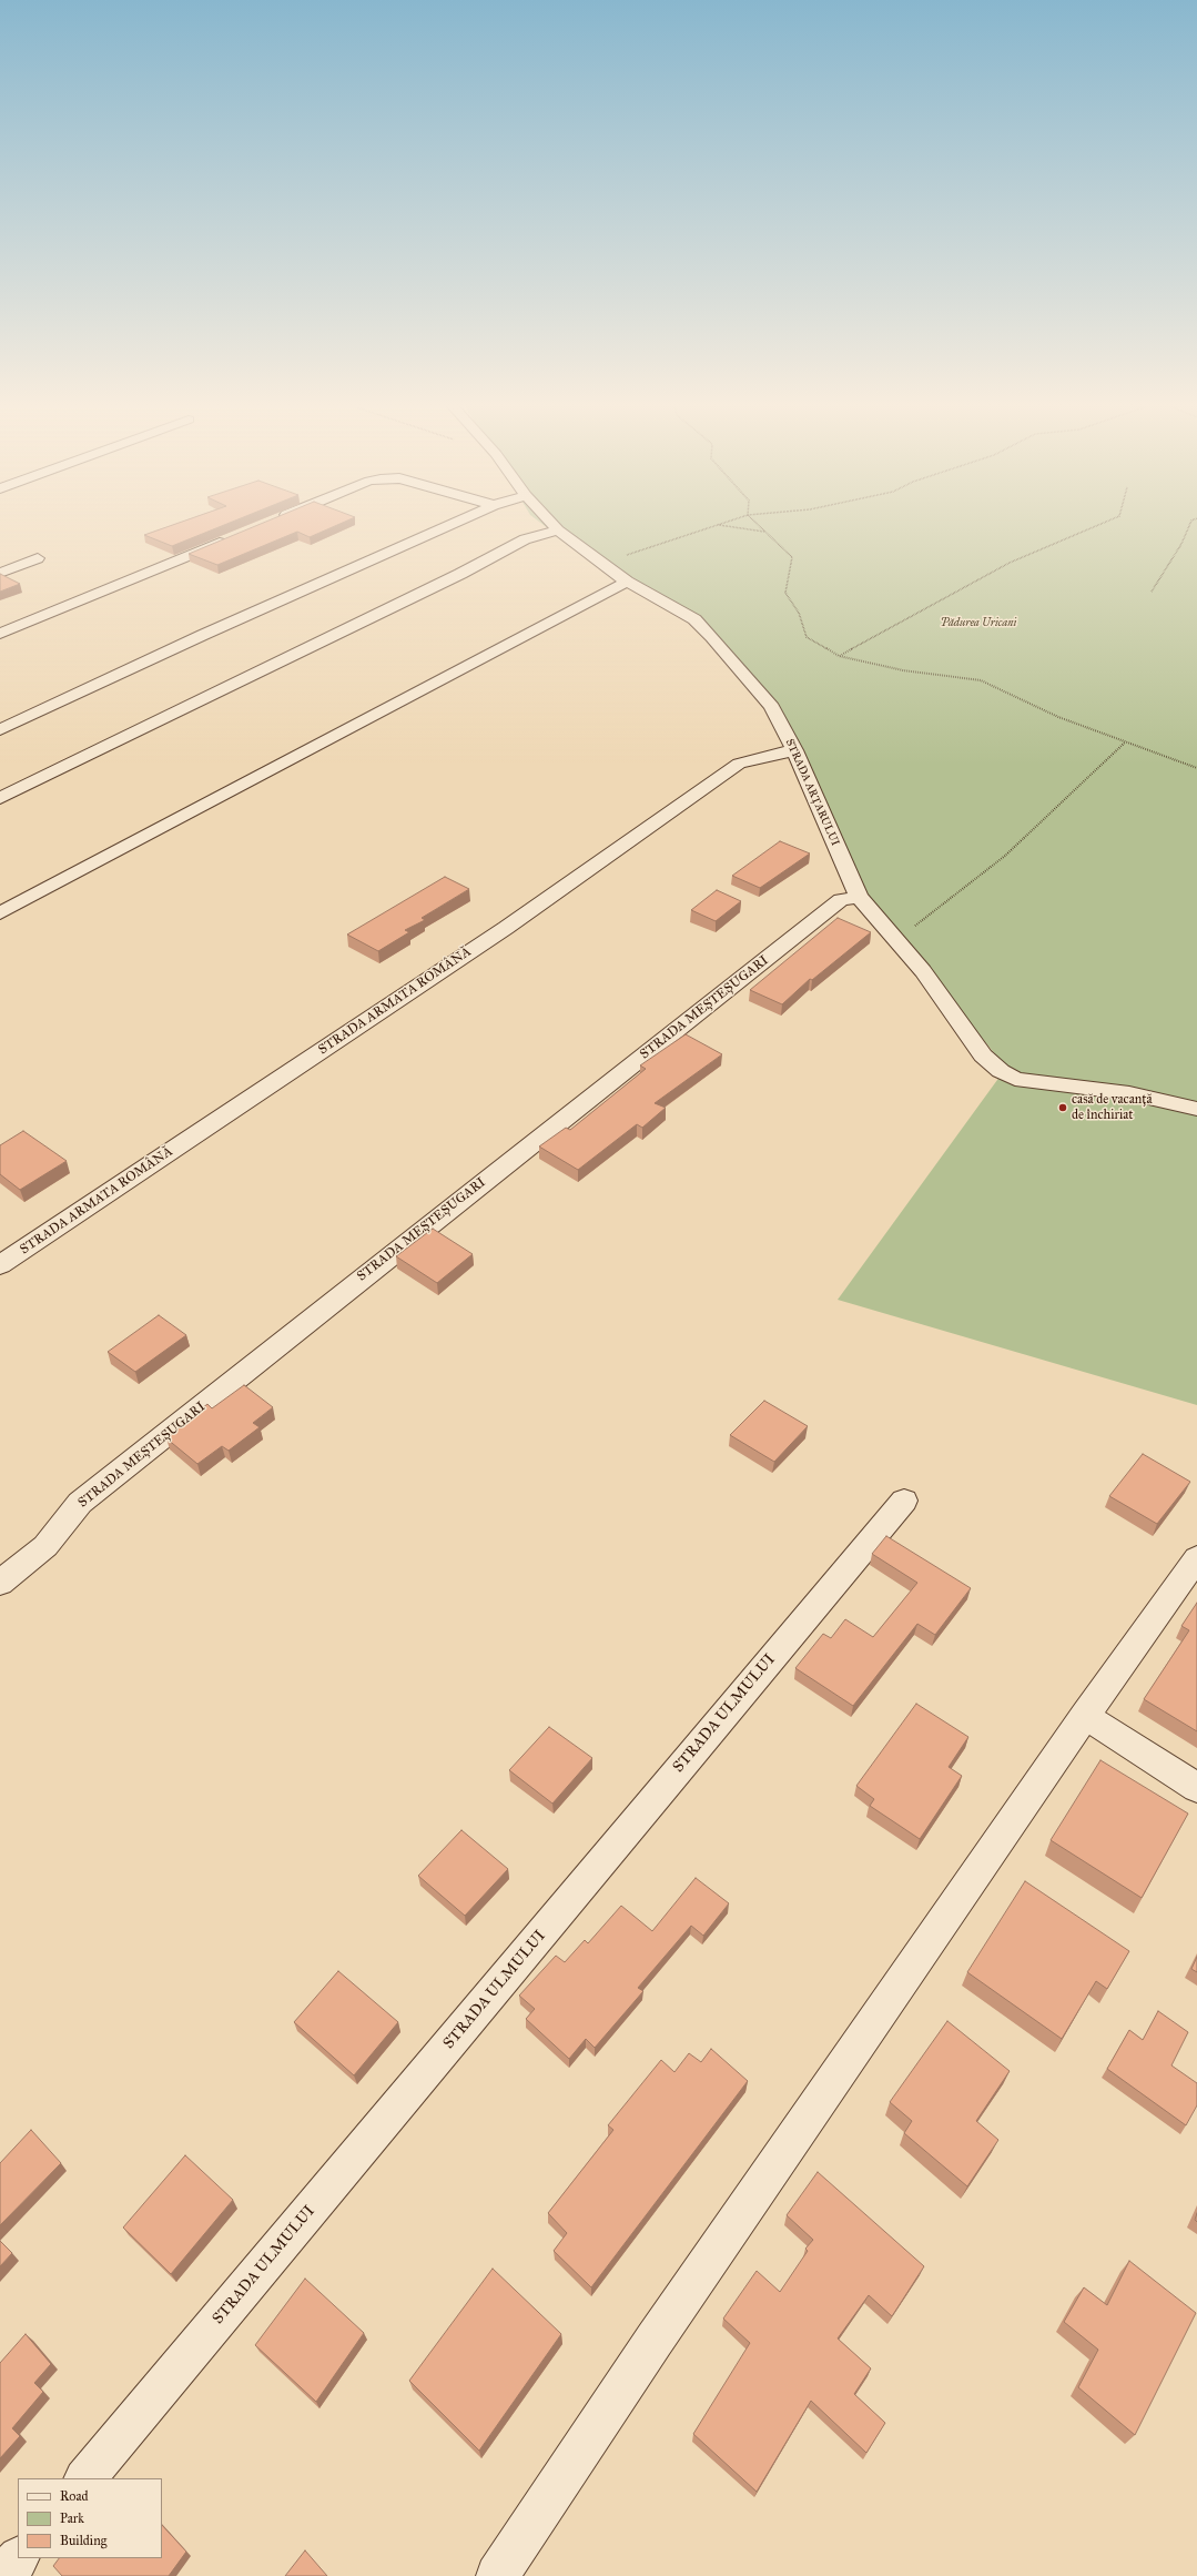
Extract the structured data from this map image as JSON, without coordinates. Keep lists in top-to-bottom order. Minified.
{"streets":{"street":["STRADA ARȚARULUI","STRADA ARMATA ROMÂNĂ","STRADA MEȘTEȘUGARI","STRADA ULMULUI"]},"crossings":[["STRADA ARȚARULUI","STRADA ARMATA ROMÂNĂ"],["STRADA ARȚARULUI","STRADA MEȘTEȘUGARI"]],"parks":["Pădurea Uricani"],"places":["casă de vacanță de închiriat"],"legend":["Road","Park","Building"]}
